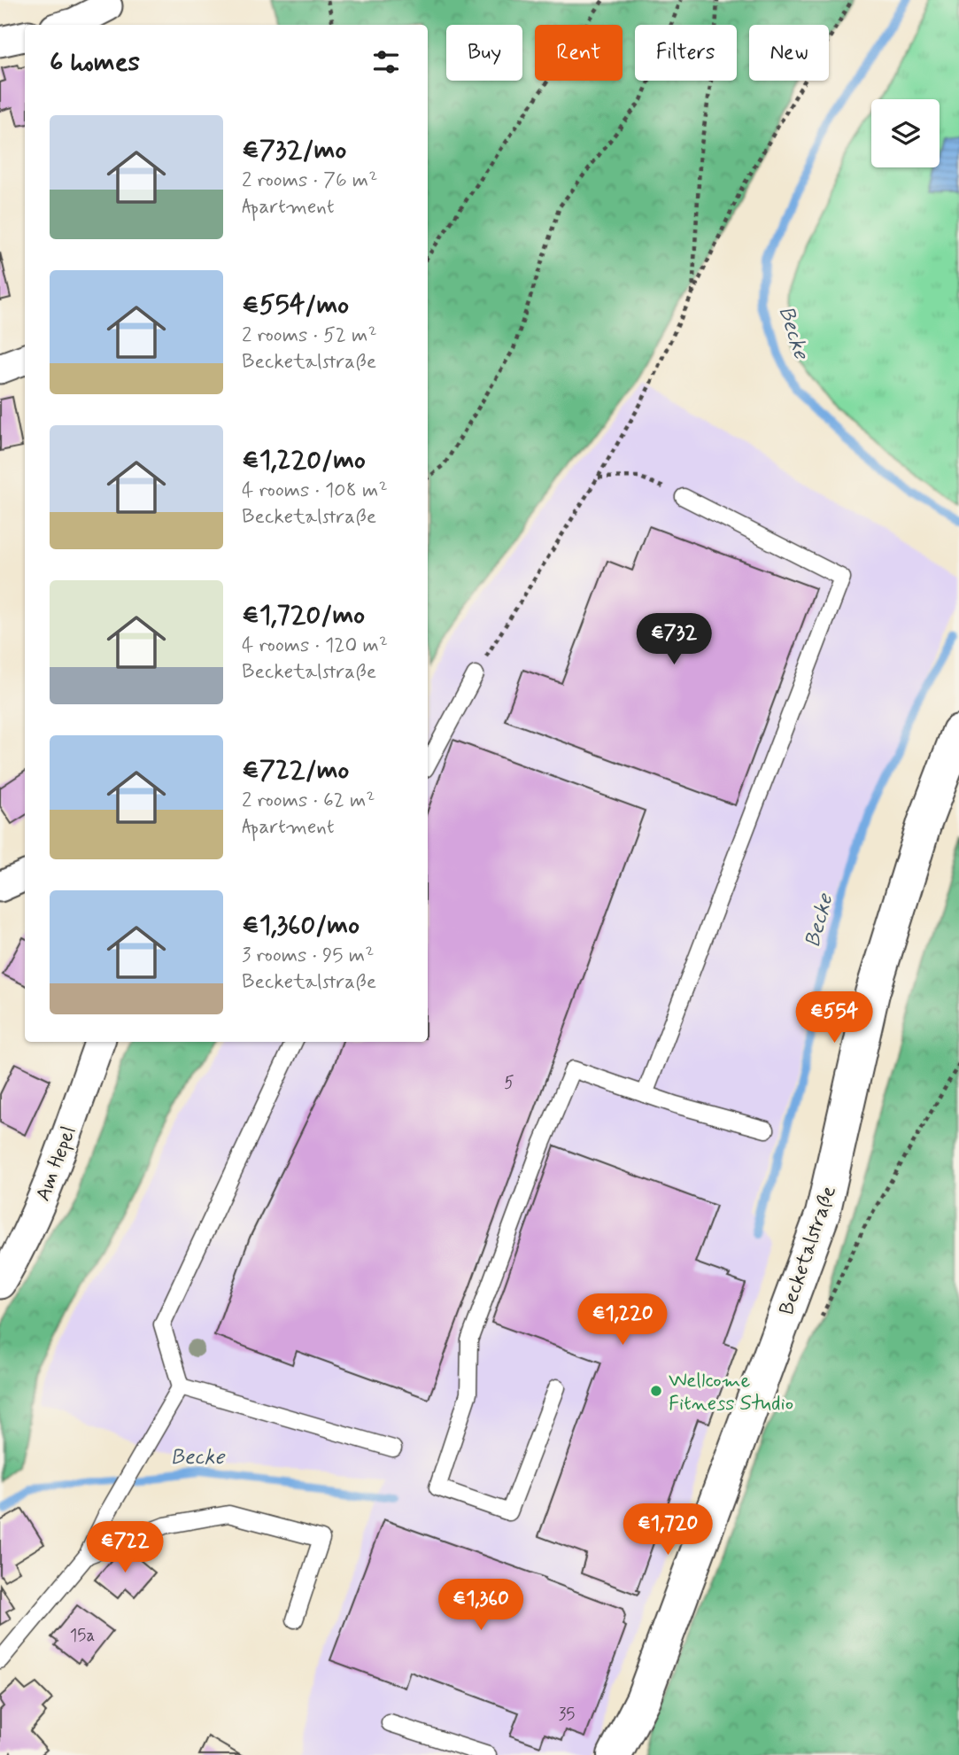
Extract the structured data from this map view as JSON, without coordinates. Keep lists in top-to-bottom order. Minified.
{"streets":{"main road":["Becketalstraße"],"street":["Am Hepel"]},"water":["Becke"],"places":["Wellcome Fitness Studio"],"house_numbers":["5","15a","35"],"page":{"chip":["Buy","Rent","Filters","New"],"heading":"6 homes","list":[{"name":"€732/mo","note":"2 rooms · 76 m² · Apartment"},{"name":"€554/mo","note":"2 rooms · 52 m² · Becketalstraße"},{"name":"€1,220/mo","note":"4 rooms · 108 m² · Becketalstraße"},{"name":"€1,720/mo","note":"4 rooms · 120 m² · Becketalstraße"},{"name":"€722/mo","note":"2 rooms · 62 m² · Apartment"},{"name":"€1,360/mo","note":"3 rooms · 95 m² · Becketalstraße"}],"price":["€732","€554","€1,220","€1,720","€722","€1,360"]}}
